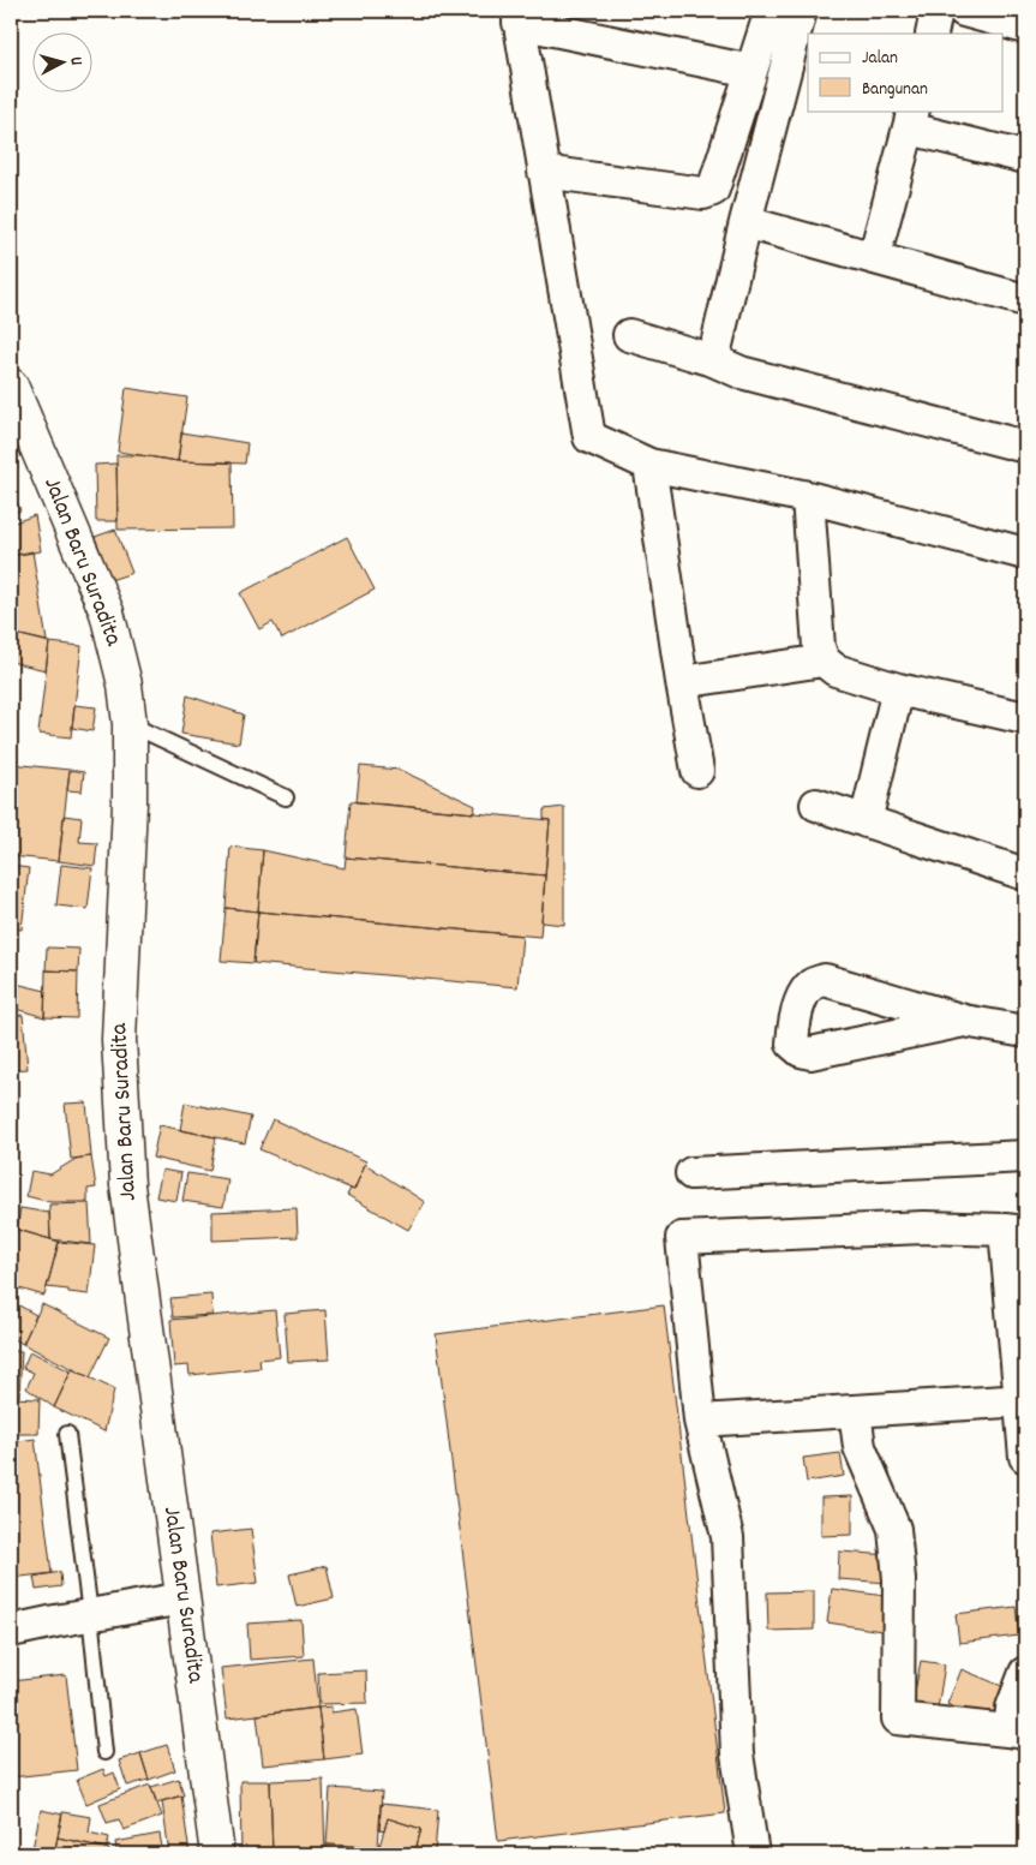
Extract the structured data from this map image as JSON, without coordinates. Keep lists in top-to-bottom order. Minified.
{"streets":{"main road":["Jalan Baru Suradita"]},"legend":["Jalan","Bangunan"],"north":"right"}
